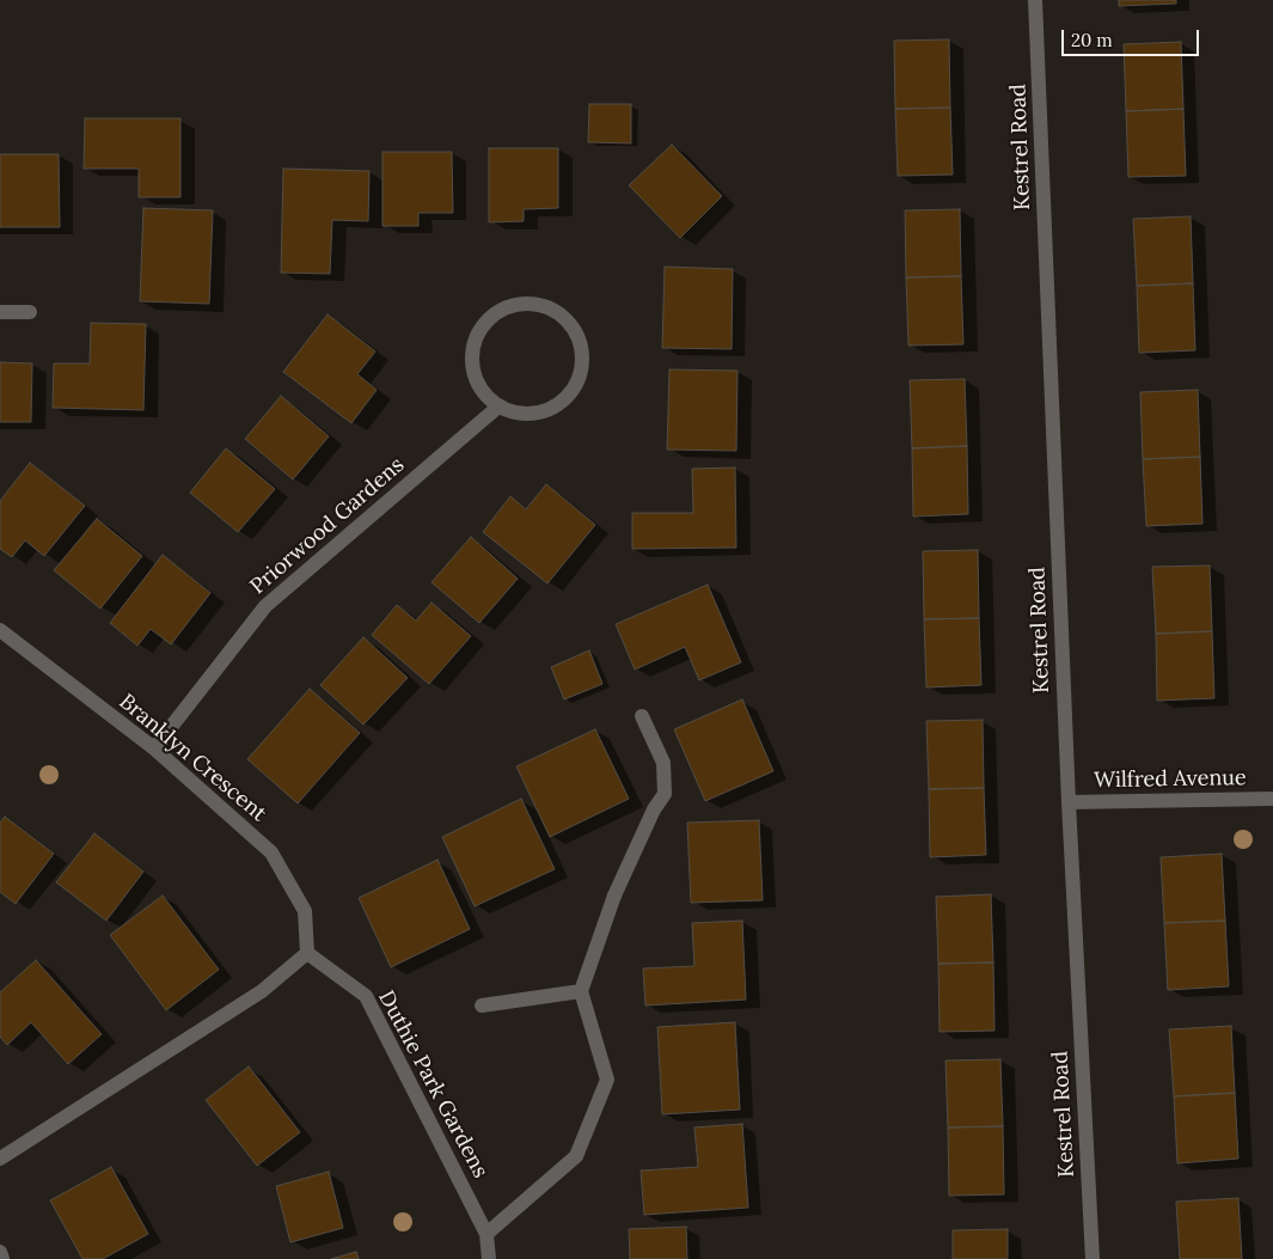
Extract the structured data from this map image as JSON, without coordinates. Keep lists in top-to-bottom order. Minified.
{"streets":{"street":["Kestrel Road","Priorwood Gardens","Branklyn Crescent","Wilfred Avenue","Duthie Park Gardens"]},"crossings":[["Kestrel Road","Wilfred Avenue"],["Priorwood Gardens","Branklyn Crescent"],["Branklyn Crescent","Duthie Park Gardens"]],"scale_bar":"20 m"}
